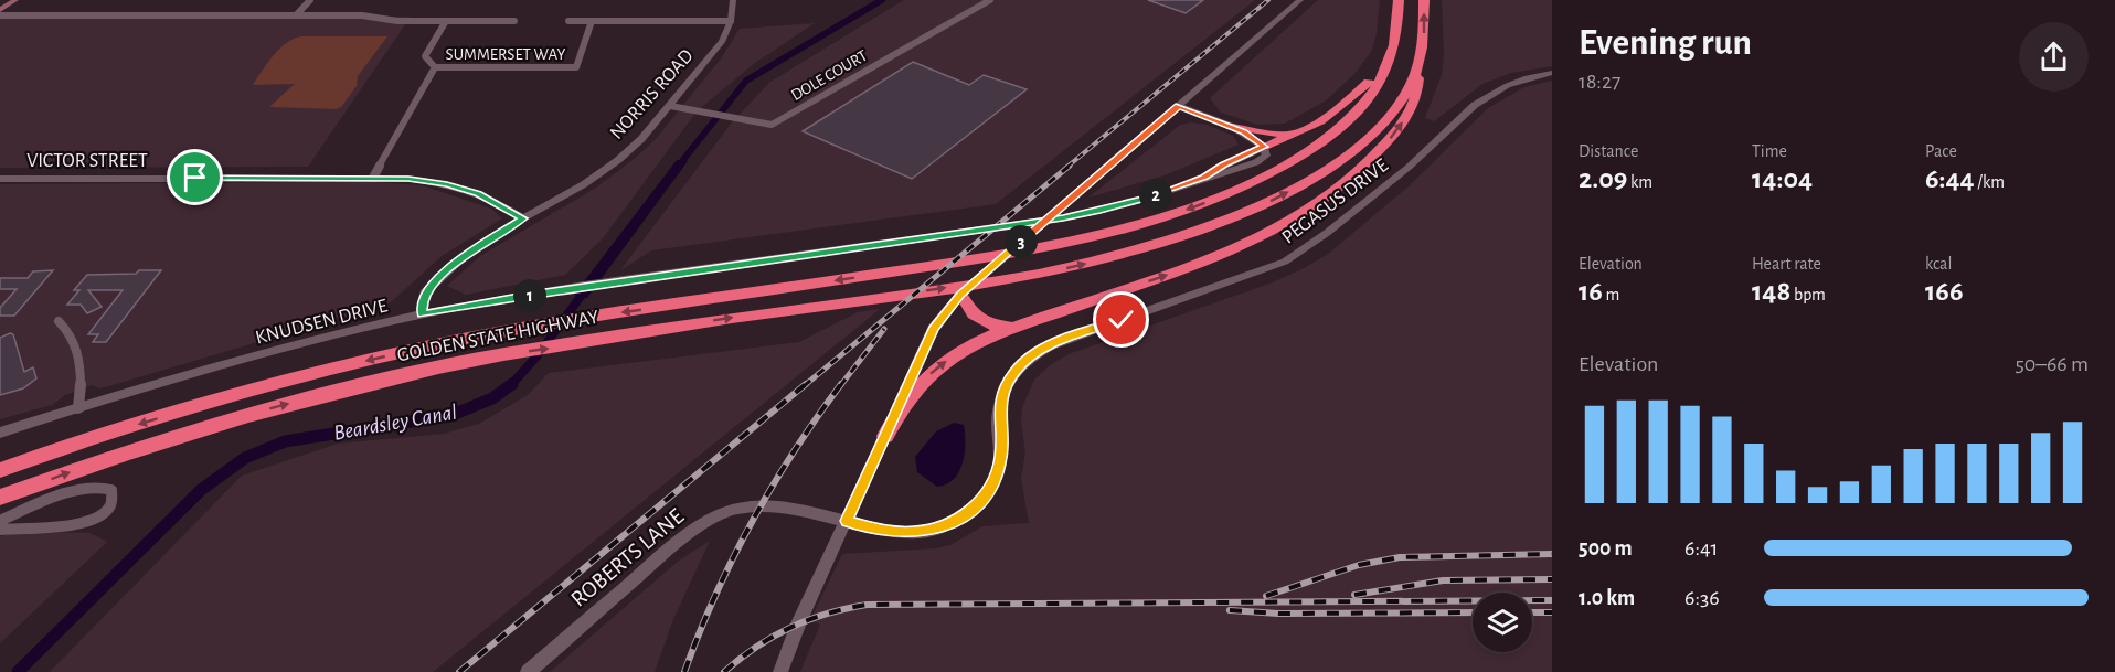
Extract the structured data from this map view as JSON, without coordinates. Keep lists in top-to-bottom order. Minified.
{"streets":{"highway":["GOLDEN STATE HIGHWAY"],"street":["SUMMERSET WAY","DOLE COURT","NORRIS ROAD","VICTOR STREET","PEGASUS DRIVE","KNUDSEN DRIVE","ROBERTS LANE"]},"crossings":[["DOLE COURT","NORRIS ROAD"],["NORRIS ROAD","VICTOR STREET"],["NORRIS ROAD","KNUDSEN DRIVE"],["PEGASUS DRIVE","ROBERTS LANE"]],"water":["Beardsley Canal"],"page":{"heading":["Evening run","18:27"],"stats":[["Distance","2.09 km"],["Time","14:04"],["Pace","6:44 /km"],["Elevation","16 m"],["Heart rate","148 bpm"],["kcal","166"]],"pins":["2","3","1"],"chart":["Elevation","50–66 m"],"list":[{"name":"500 m","note":"6:41"},{"name":"1.0 km","note":"6:36"}]}}
